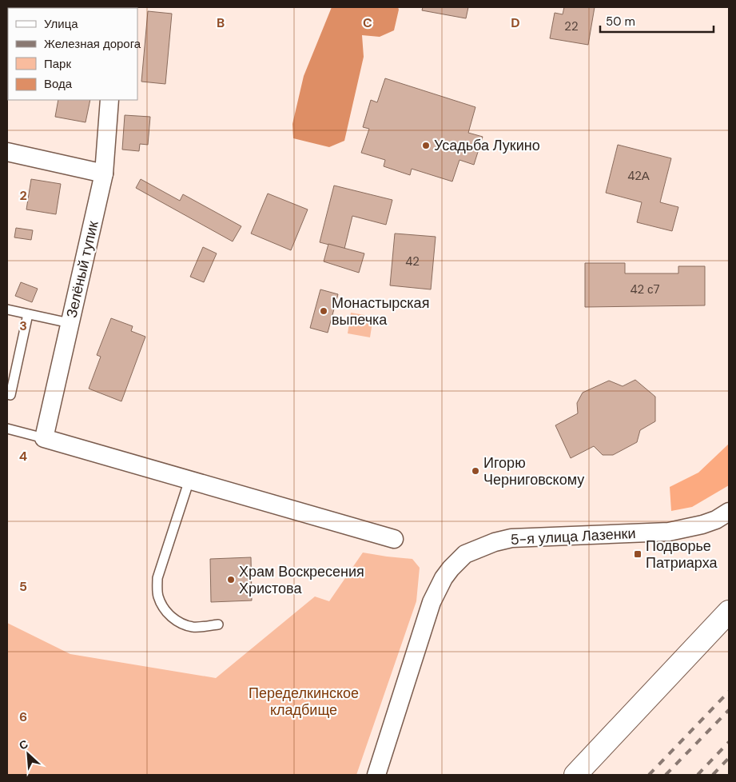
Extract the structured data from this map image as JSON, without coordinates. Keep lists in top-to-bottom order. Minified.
{"streets":{"street":["Зелёный тупик","5-я улица Лазенки"]},"parks":["Переделкинское кладбище"],"places":{"other":["Усадьба Лукино","Монастырская выпечка","Игорю Черниговскому","Храм Воскресения Христова"],"transit":["Подворье Патриарха"]},"house_numbers":["22","42А","42","42 с7"],"legend":["Улица","Железная дорога","Парк","Вода"],"scale_bar":"50 m","north":"top left","grid":{"columns":["B","C","D"],"rows":["2","3","4","5","6"]}}
